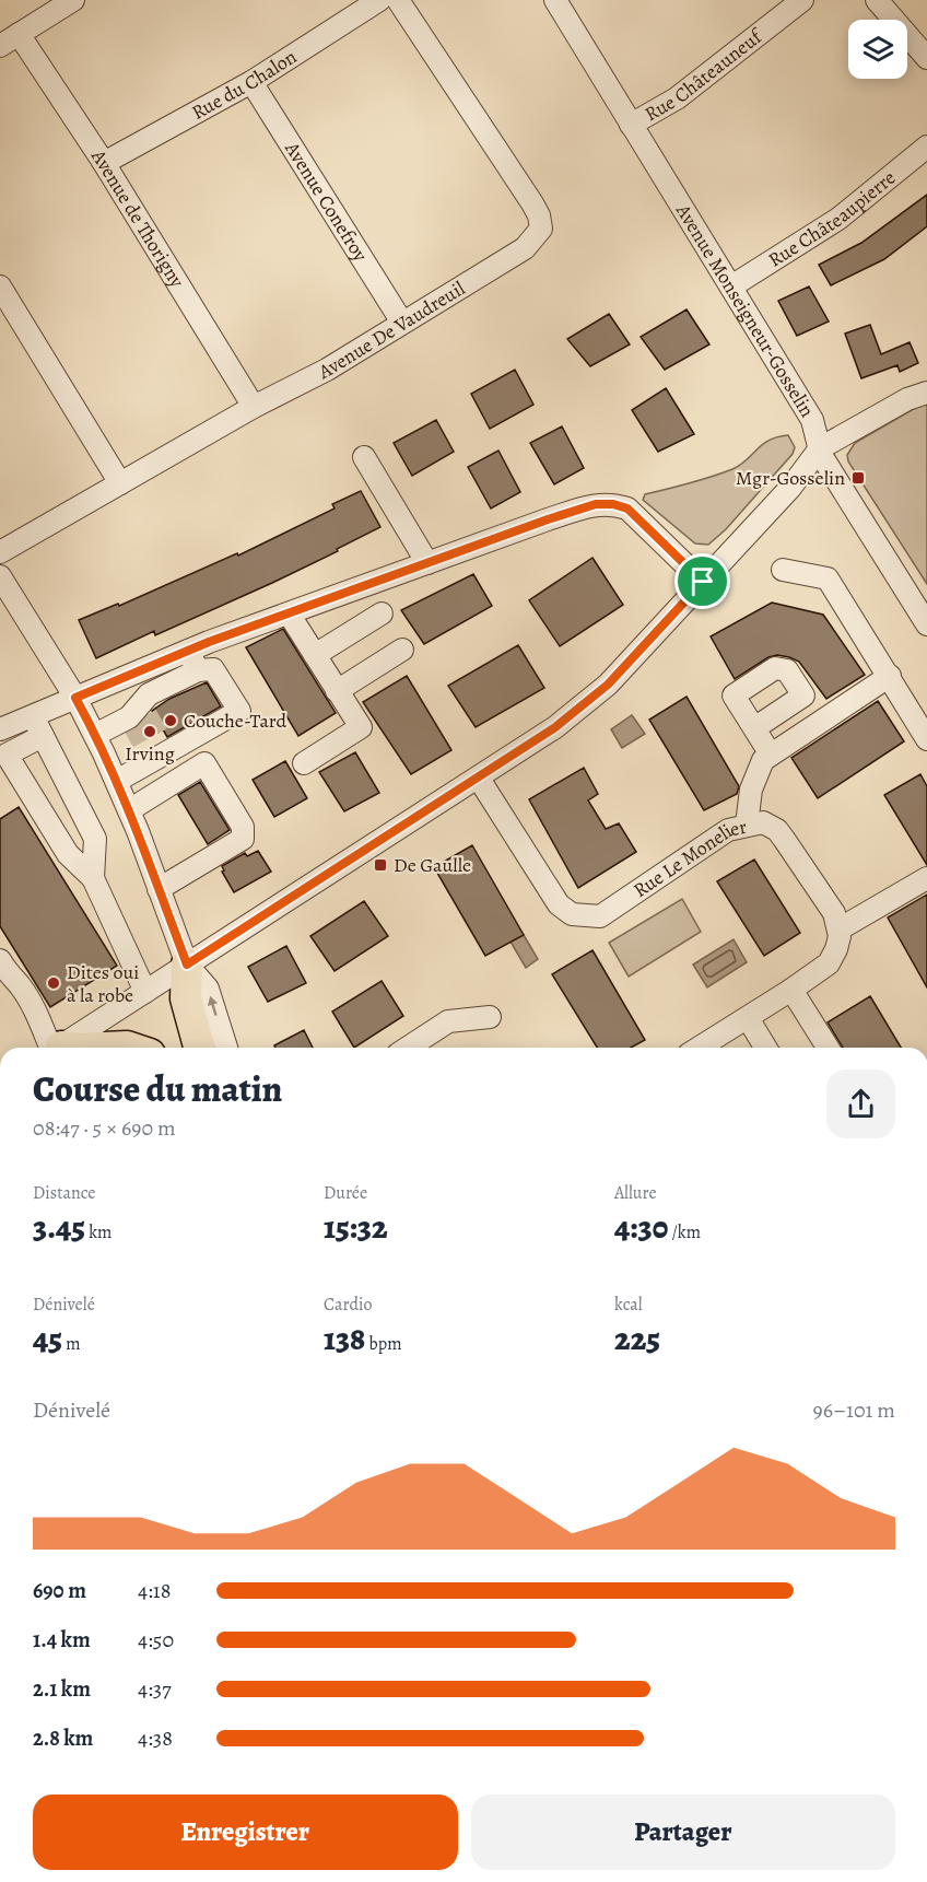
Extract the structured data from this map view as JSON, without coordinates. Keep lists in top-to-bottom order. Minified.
{"streets":{"street":["Rue Châteauneuf","Rue du Chalon","Avenue Conefroy","Rue Châteaupierre","Avenue de Thorigny","Avenue Monseigneur-Gosselin","Avenue De Vaudreuil","Rue Le Monelier"]},"crossings":[["Rue Châteauneuf","Avenue Monseigneur-Gosselin"],["Rue du Chalon","Avenue Conefroy"],["Rue du Chalon","Avenue de Thorigny"],["Avenue Conefroy","Avenue De Vaudreuil"],["Rue Châteaupierre","Avenue Monseigneur-Gosselin"],["Avenue de Thorigny","Avenue De Vaudreuil"]],"places":{"transit":["Mgr-Gosselin","De Gaulle"],"other":["Couche-Tard","Irving","Dites oui à la robe"]},"page":{"heading":["Course du matin","08:47 · 5 × 690 m"],"stats":[["Distance","3.45 km"],["Durée","15:32"],["Allure","4:30 /km"],["Dénivelé","45 m"],["Cardio","138 bpm"],["kcal","225"]],"chart":["Dénivelé","96–101 m"],"list":[{"name":"690 m","note":"4:18"},{"name":"1.4 km","note":"4:50"},{"name":"2.1 km","note":"4:37"},{"name":"2.8 km","note":"4:38"}],"buttons":["Enregistrer","Partager"]}}
